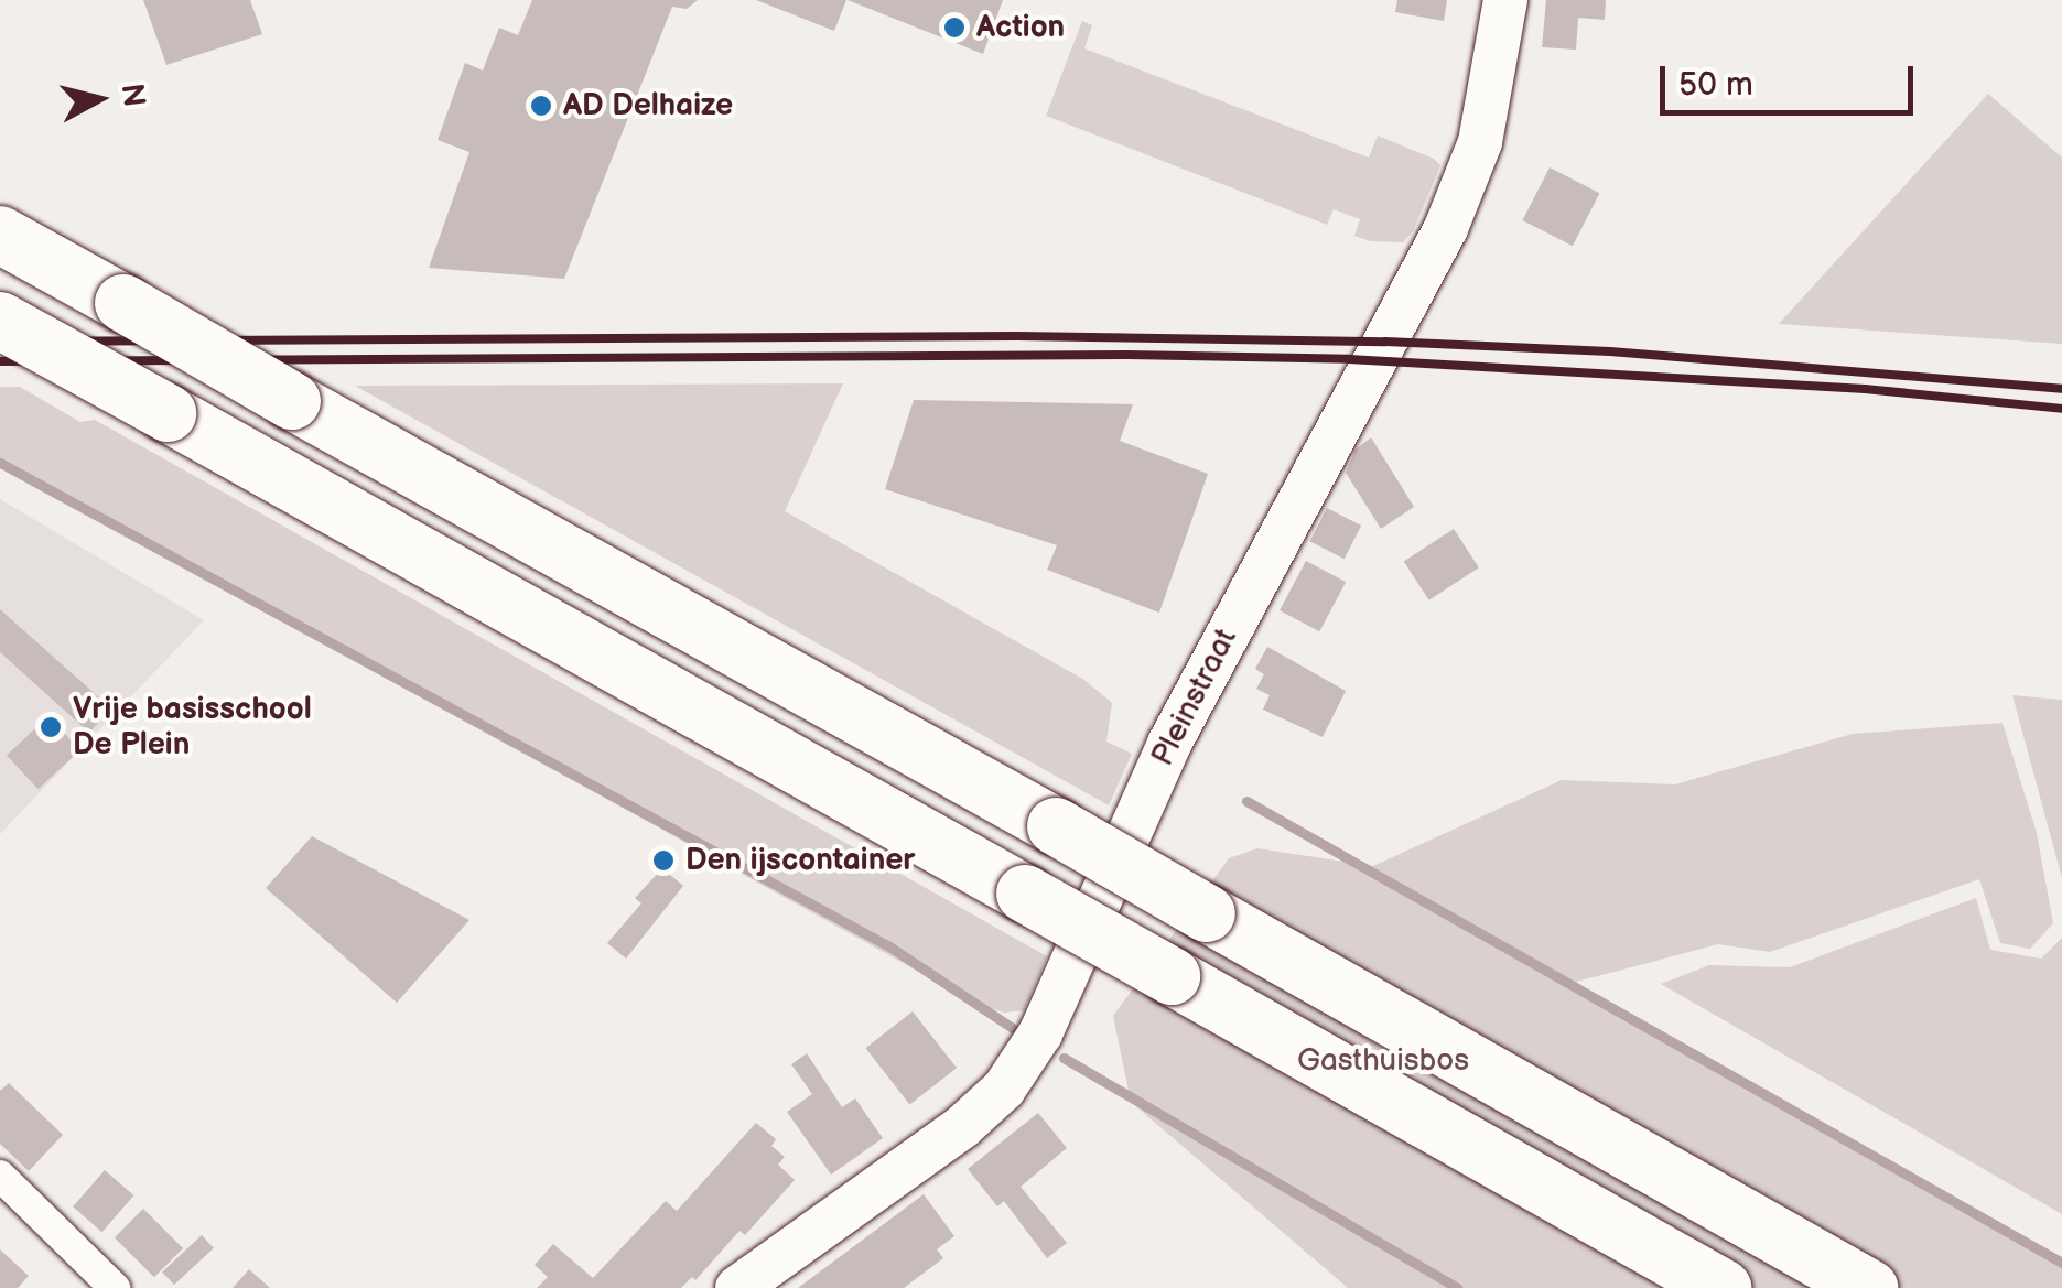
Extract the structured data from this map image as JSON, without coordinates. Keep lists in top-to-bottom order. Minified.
{"streets":{"street":["Pleinstraat"]},"parks":["Gasthuisbos"],"places":["Action","AD Delhaize","Vrije basisschool De Plein","Den ijscontainer"],"scale_bar":"50 m","north":"right"}
